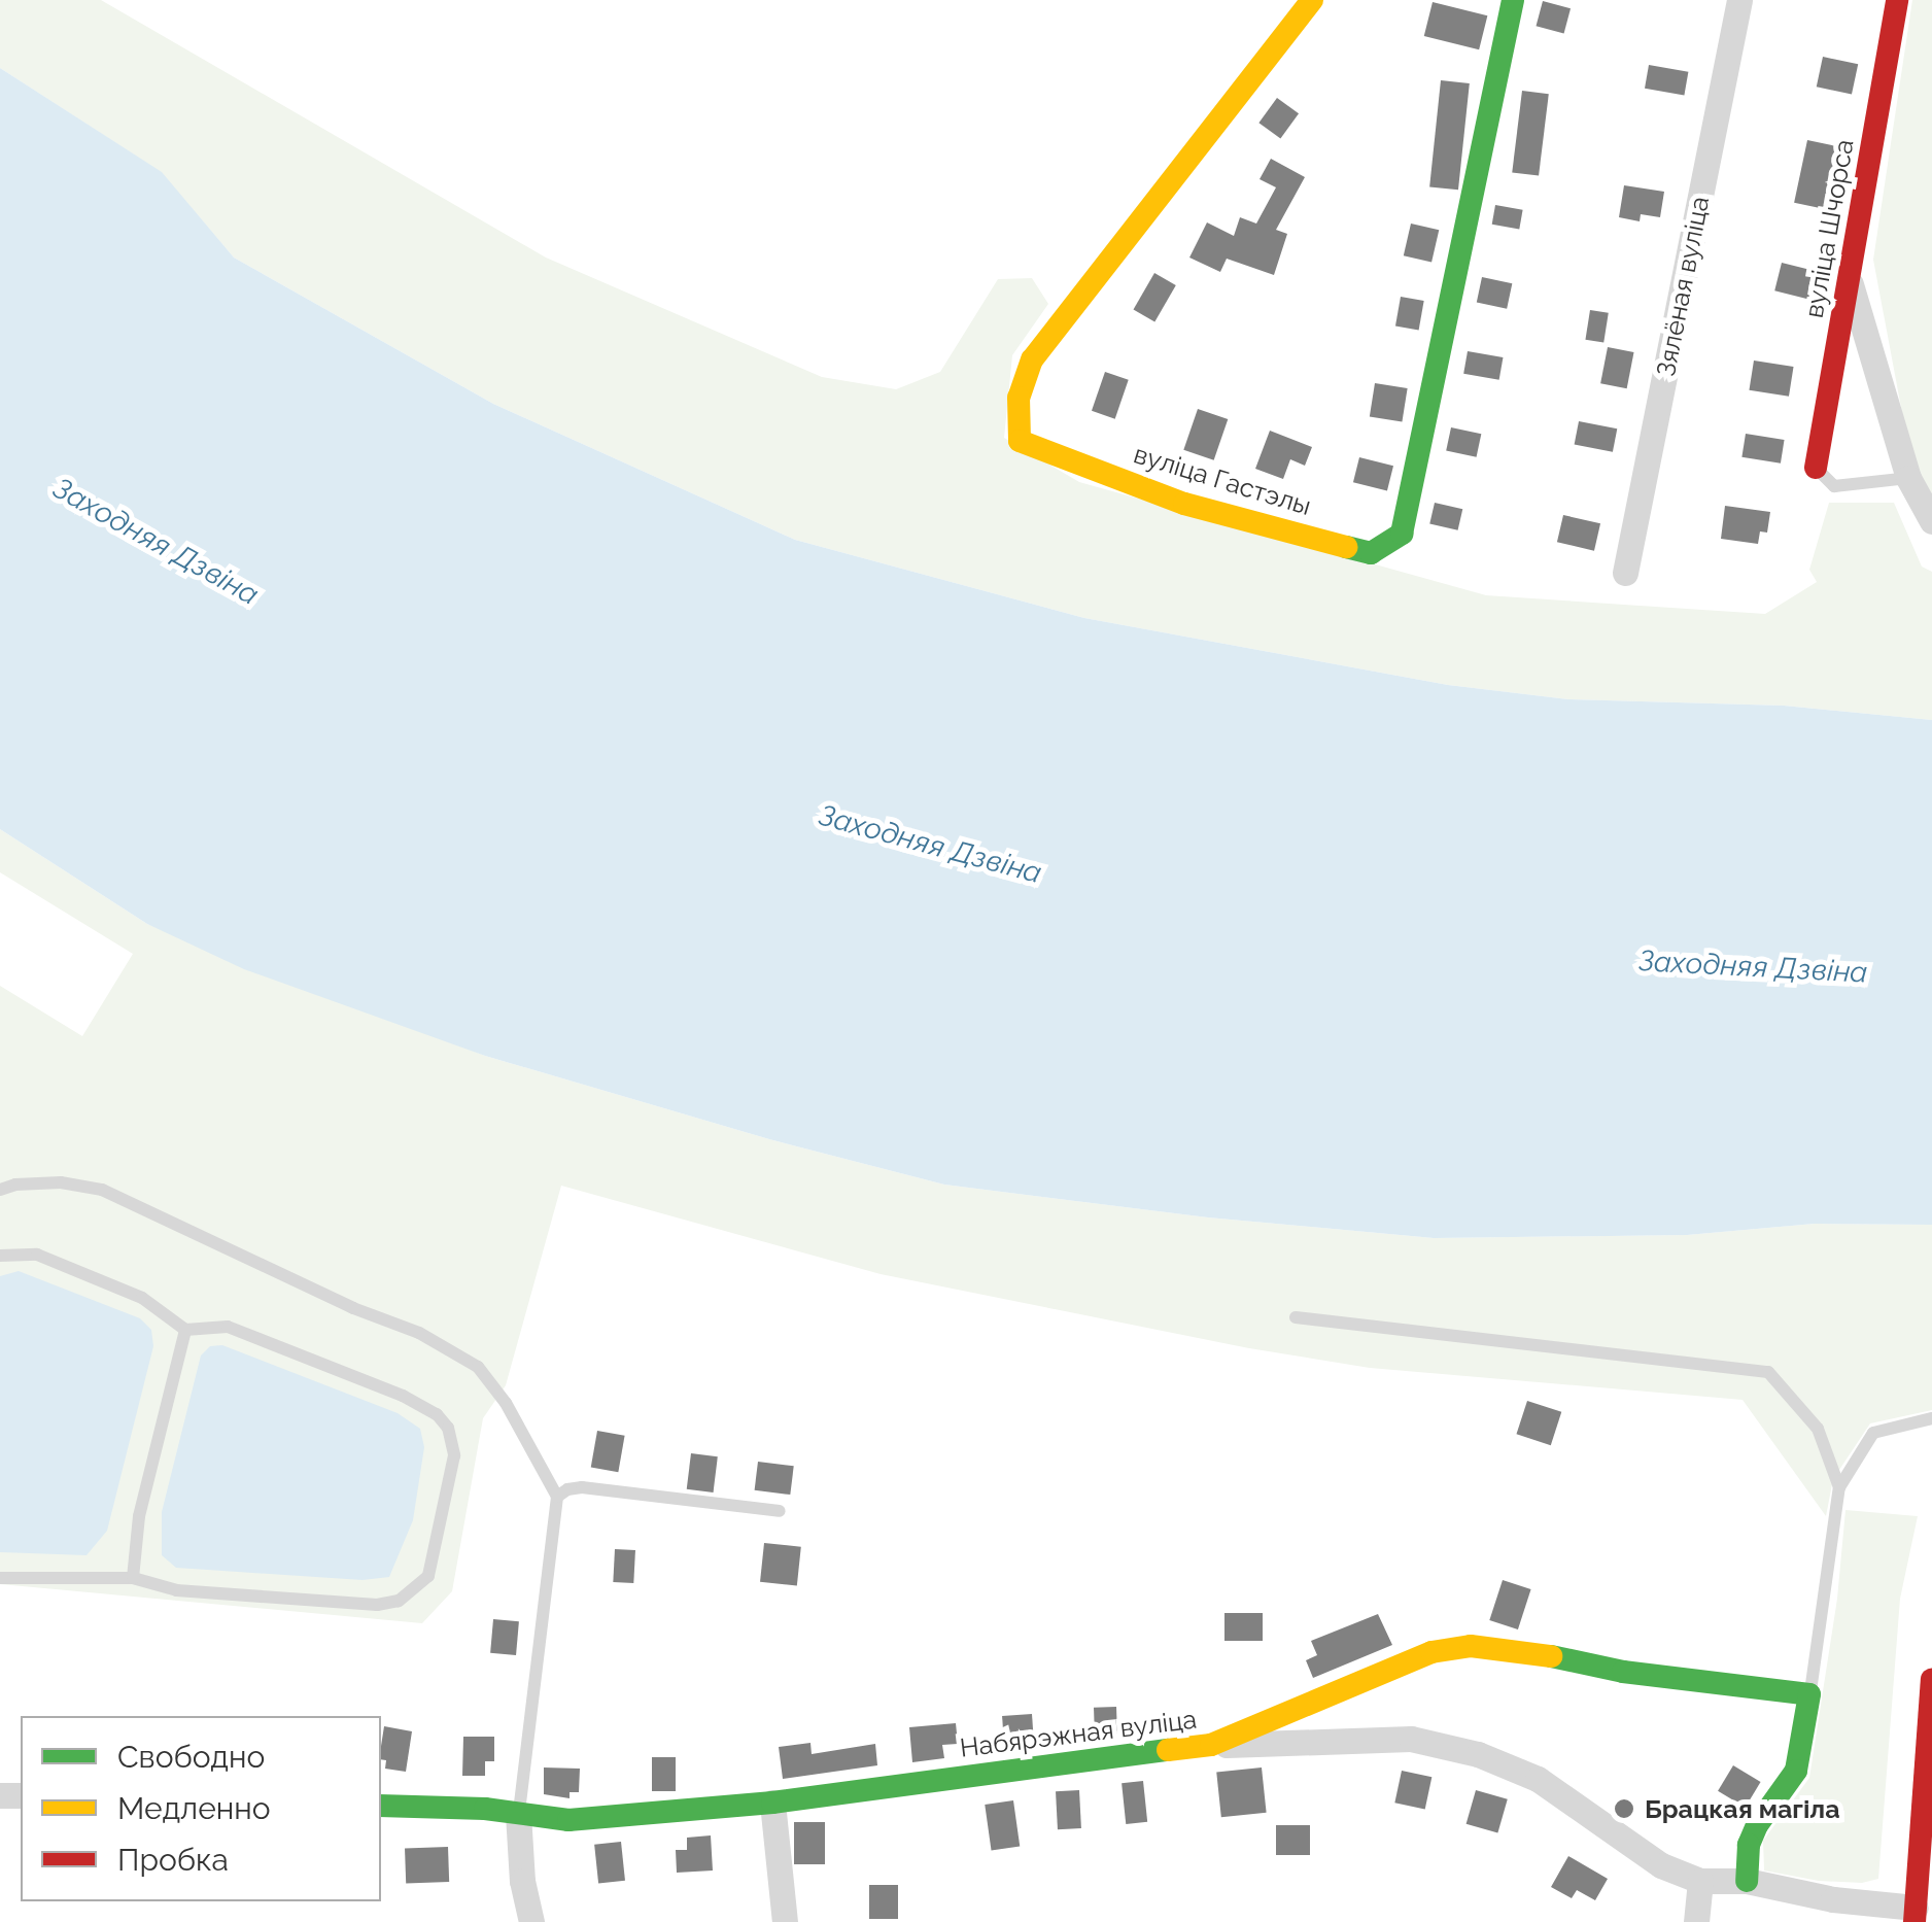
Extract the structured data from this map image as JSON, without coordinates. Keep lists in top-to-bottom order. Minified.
{"streets":{"street":["вуліца Шчорса","Зялёная вуліца","вуліца Гастэлы","Набярэжная вуліца"]},"water":["Заходняя Дзвіна"],"places":["Брацкая магіла"],"legend":["Свободно","Медленно","Пробка"]}
